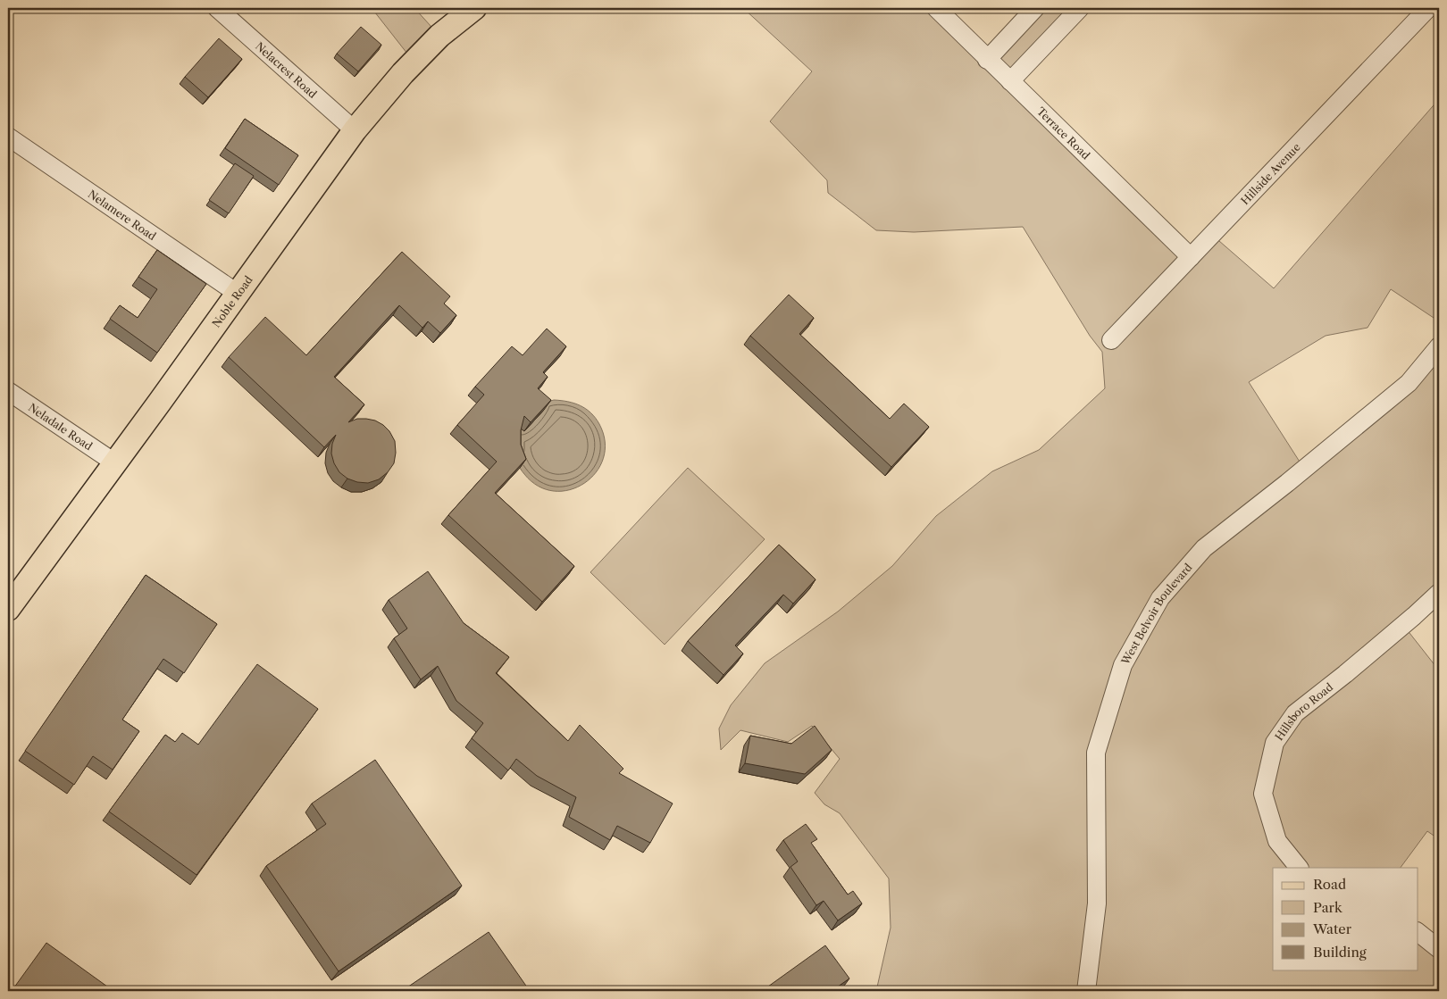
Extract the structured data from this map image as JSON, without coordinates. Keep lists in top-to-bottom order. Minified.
{"streets":{"main road":["Noble Road"],"street":["Nelacrest Road","Terrace Road","Hillside Avenue","Nelamere Road","Neladale Road","West Belvoir Boulevard","Hillsboro Road"]},"crossings":[["Nelacrest Road","Noble Road"],["Terrace Road","Hillside Avenue"],["Nelamere Road","Noble Road"],["Noble Road","Neladale Road"]],"legend":["Road","Park","Water","Building"]}
